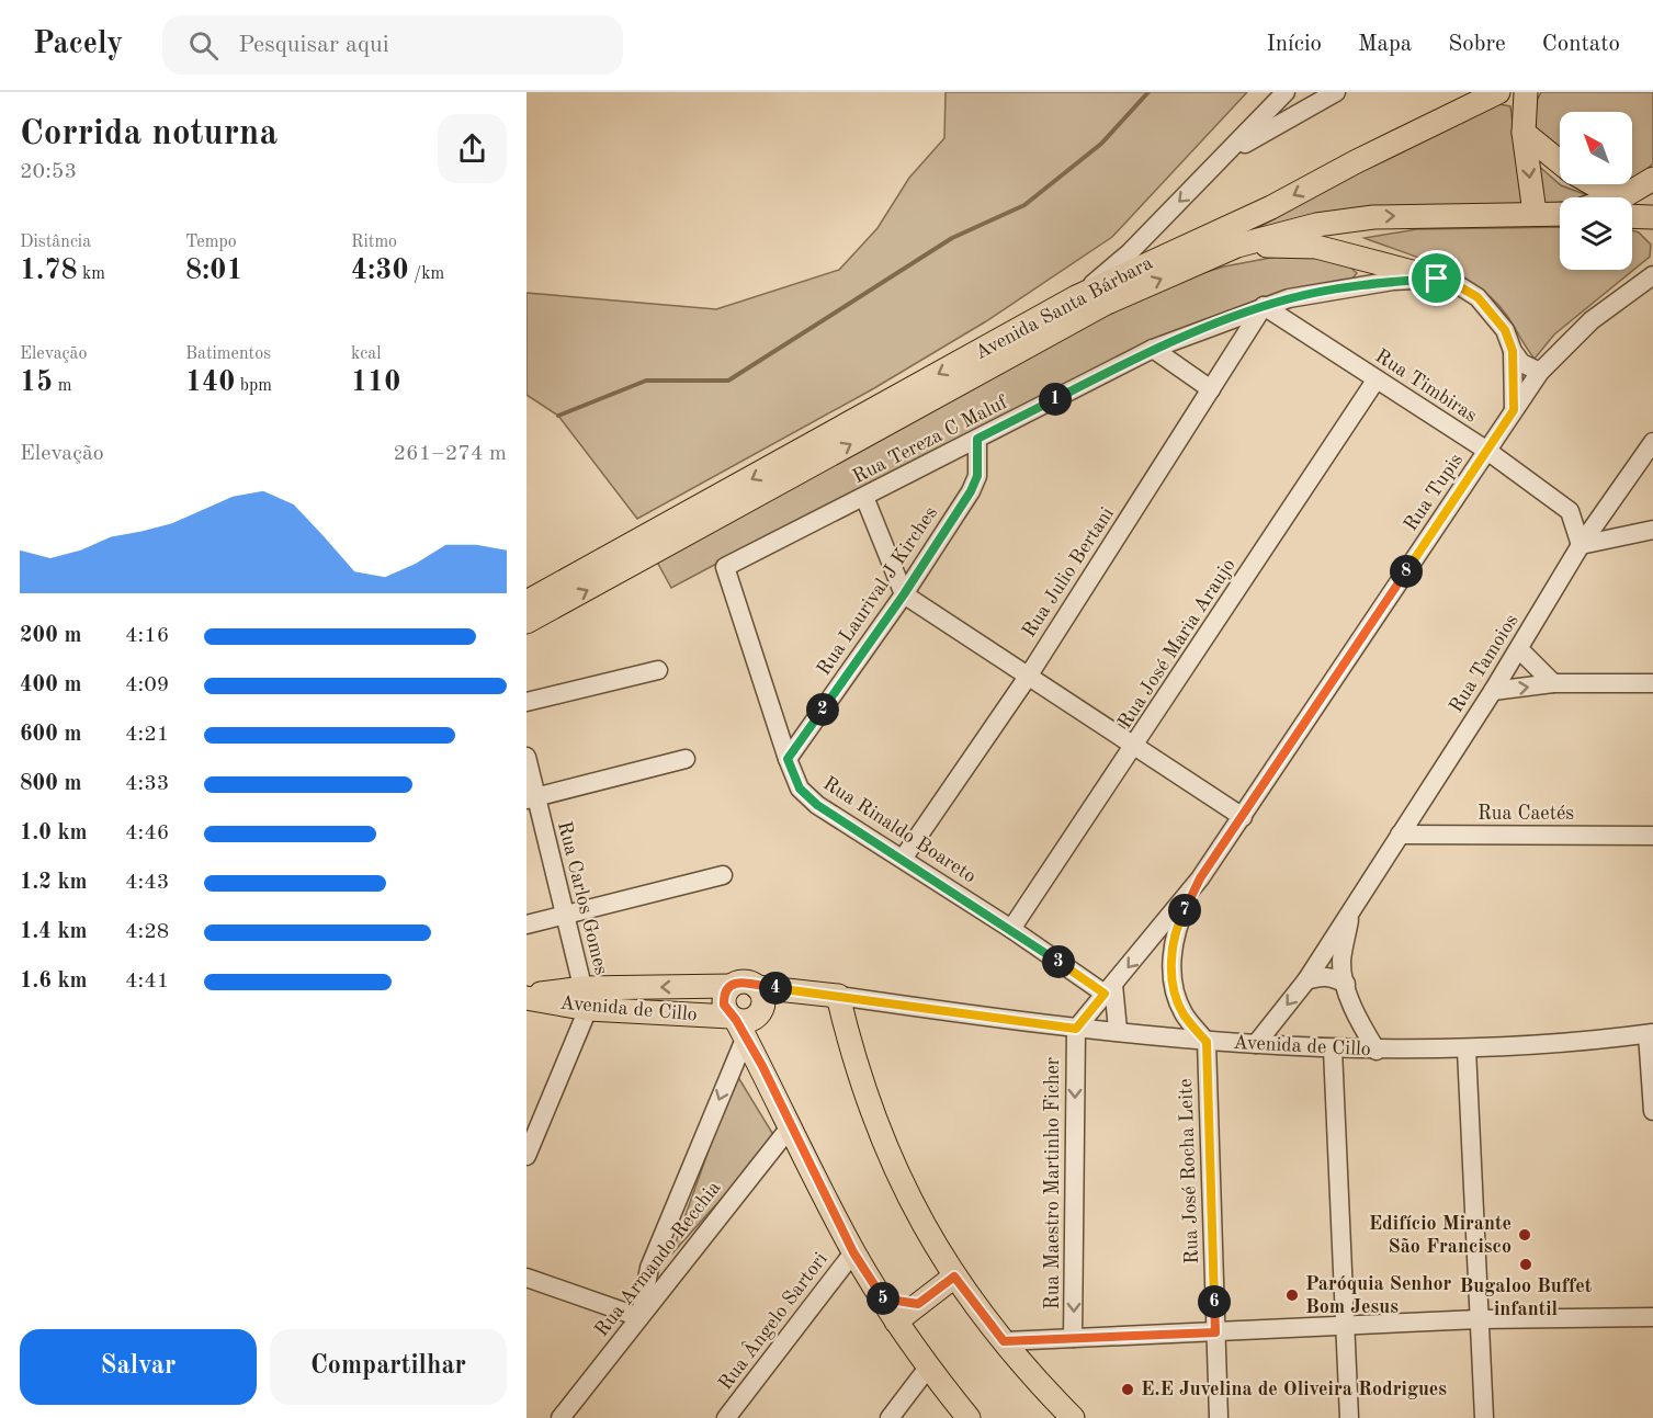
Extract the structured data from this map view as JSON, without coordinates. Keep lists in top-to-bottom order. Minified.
{"streets":{"main road":["Avenida Santa Bárbara","Avenida de Cillo"],"street":["Rua Timbiras","Rua Tereza C Maluf","Rua Tupis","Rua Julio Bertani","Rua Laurival J Kirches","Rua José Maria Araujo","Rua Tamoios","Rua Caetés","Rua Rinaldo Boareto","Rua Carlos Gomes","Rua José Rocha Leite","Rua Maestro Martinho Ficher","Rua Armando Recchia","Rua Ângelo Sartori"]},"crossings":[["Rua Timbiras","Rua Tereza C Maluf"],["Rua Timbiras","Rua Tupis"],["Rua Timbiras","Rua Julio Bertani"],["Rua Timbiras","Rua José Maria Araujo"],["Rua Timbiras","Rua Tamoios"],["Rua Tereza C Maluf","Rua Julio Bertani"],["Rua Tereza C Maluf","Rua Laurival J Kirches"],["Rua Tereza C Maluf","Rua Rinaldo Boareto"],["Rua Tupis","Rua Rinaldo Boareto"],["Rua Tupis","Avenida de Cillo"],["Rua Tupis","Rua José Rocha Leite"],["Rua Tupis","Rua Maestro Martinho Ficher"],["Rua Julio Bertani","Rua Rinaldo Boareto"],["Rua Laurival J Kirches","Rua Rinaldo Boareto"],["Rua José Maria Araujo","Rua Rinaldo Boareto"],["Rua Tamoios","Rua Caetés"],["Rua Tamoios","Avenida de Cillo"],["Rua Carlos Gomes","Avenida de Cillo"],["Avenida de Cillo","Rua José Rocha Leite"],["Avenida de Cillo","Rua Maestro Martinho Ficher"]],"one_way":["Rua Maestro Martinho Ficher"],"places":["Edifício Mirante São Francisco","Bugaloo Buffet infantil","Paróquia Senhor Bom Jesus","E.E Juvelina de Oliveira Rodrigues"],"north":"top left","page":{"header":"Pacely","search":"Pesquisar aqui","nav":["Início","Mapa","Sobre","Contato"],"heading":["Corrida noturna","20:53"],"stats":[["Distância","1.78 km"],["Tempo","8:01"],["Ritmo","4:30 /km"],["Elevação","15 m"],["Batimentos","140 bpm"],["kcal","110"]],"pins":["1","8","2","7","3","4","5","6"],"chart":["Elevação","261–274 m"],"list":[{"name":"200 m","note":"4:16"},{"name":"400 m","note":"4:09"},{"name":"600 m","note":"4:21"},{"name":"800 m","note":"4:33"},{"name":"1.0 km","note":"4:46"},{"name":"1.2 km","note":"4:43"},{"name":"1.4 km","note":"4:28"},{"name":"1.6 km","note":"4:41"}],"buttons":["Salvar","Compartilhar"]}}
